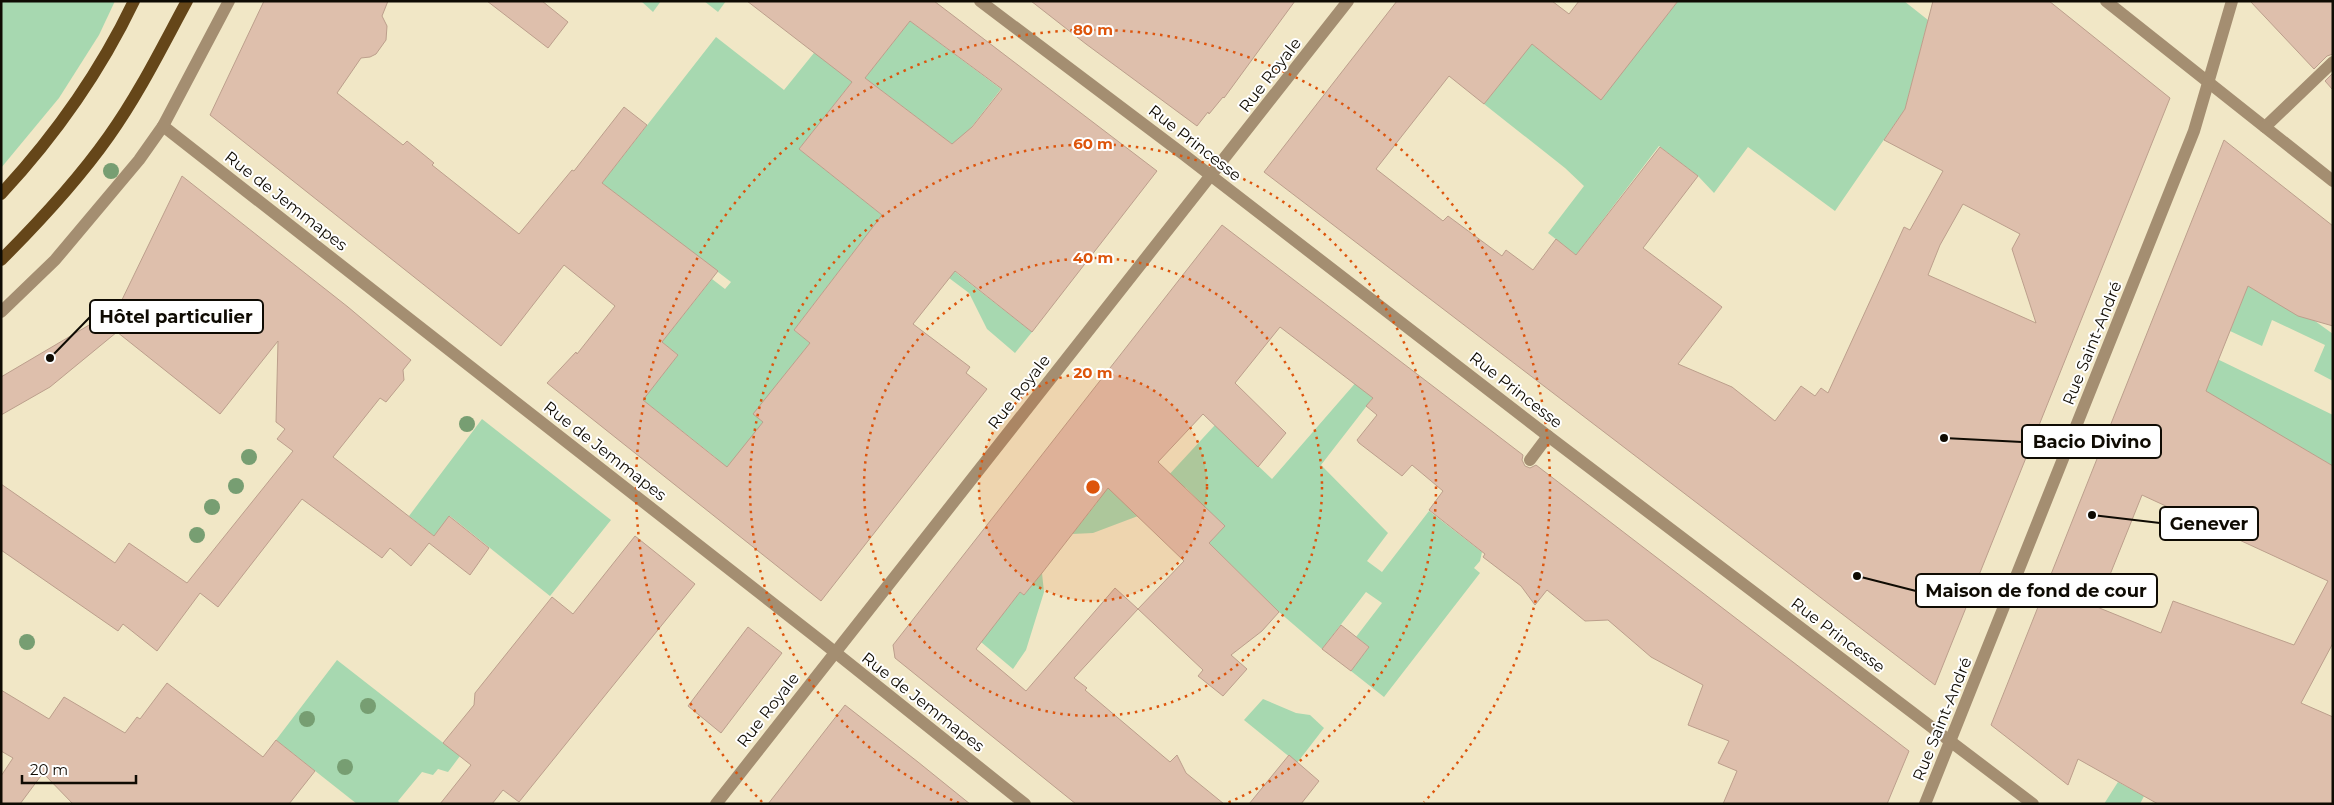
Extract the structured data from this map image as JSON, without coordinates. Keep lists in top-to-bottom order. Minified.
{"streets":{"street":["Rue Royale","Rue Princesse","Rue de Jemmapes","Rue Saint-André"]},"crossings":[["Rue Royale","Rue Princesse"],["Rue Royale","Rue de Jemmapes"],["Rue Princesse","Rue Saint-André"]],"places":["Hôtel particulier","Bacio Divino","Genever","Maison de fond de cour"],"scale_bar":"20 m","rings":["80 m","60 m","40 m","20 m"]}
